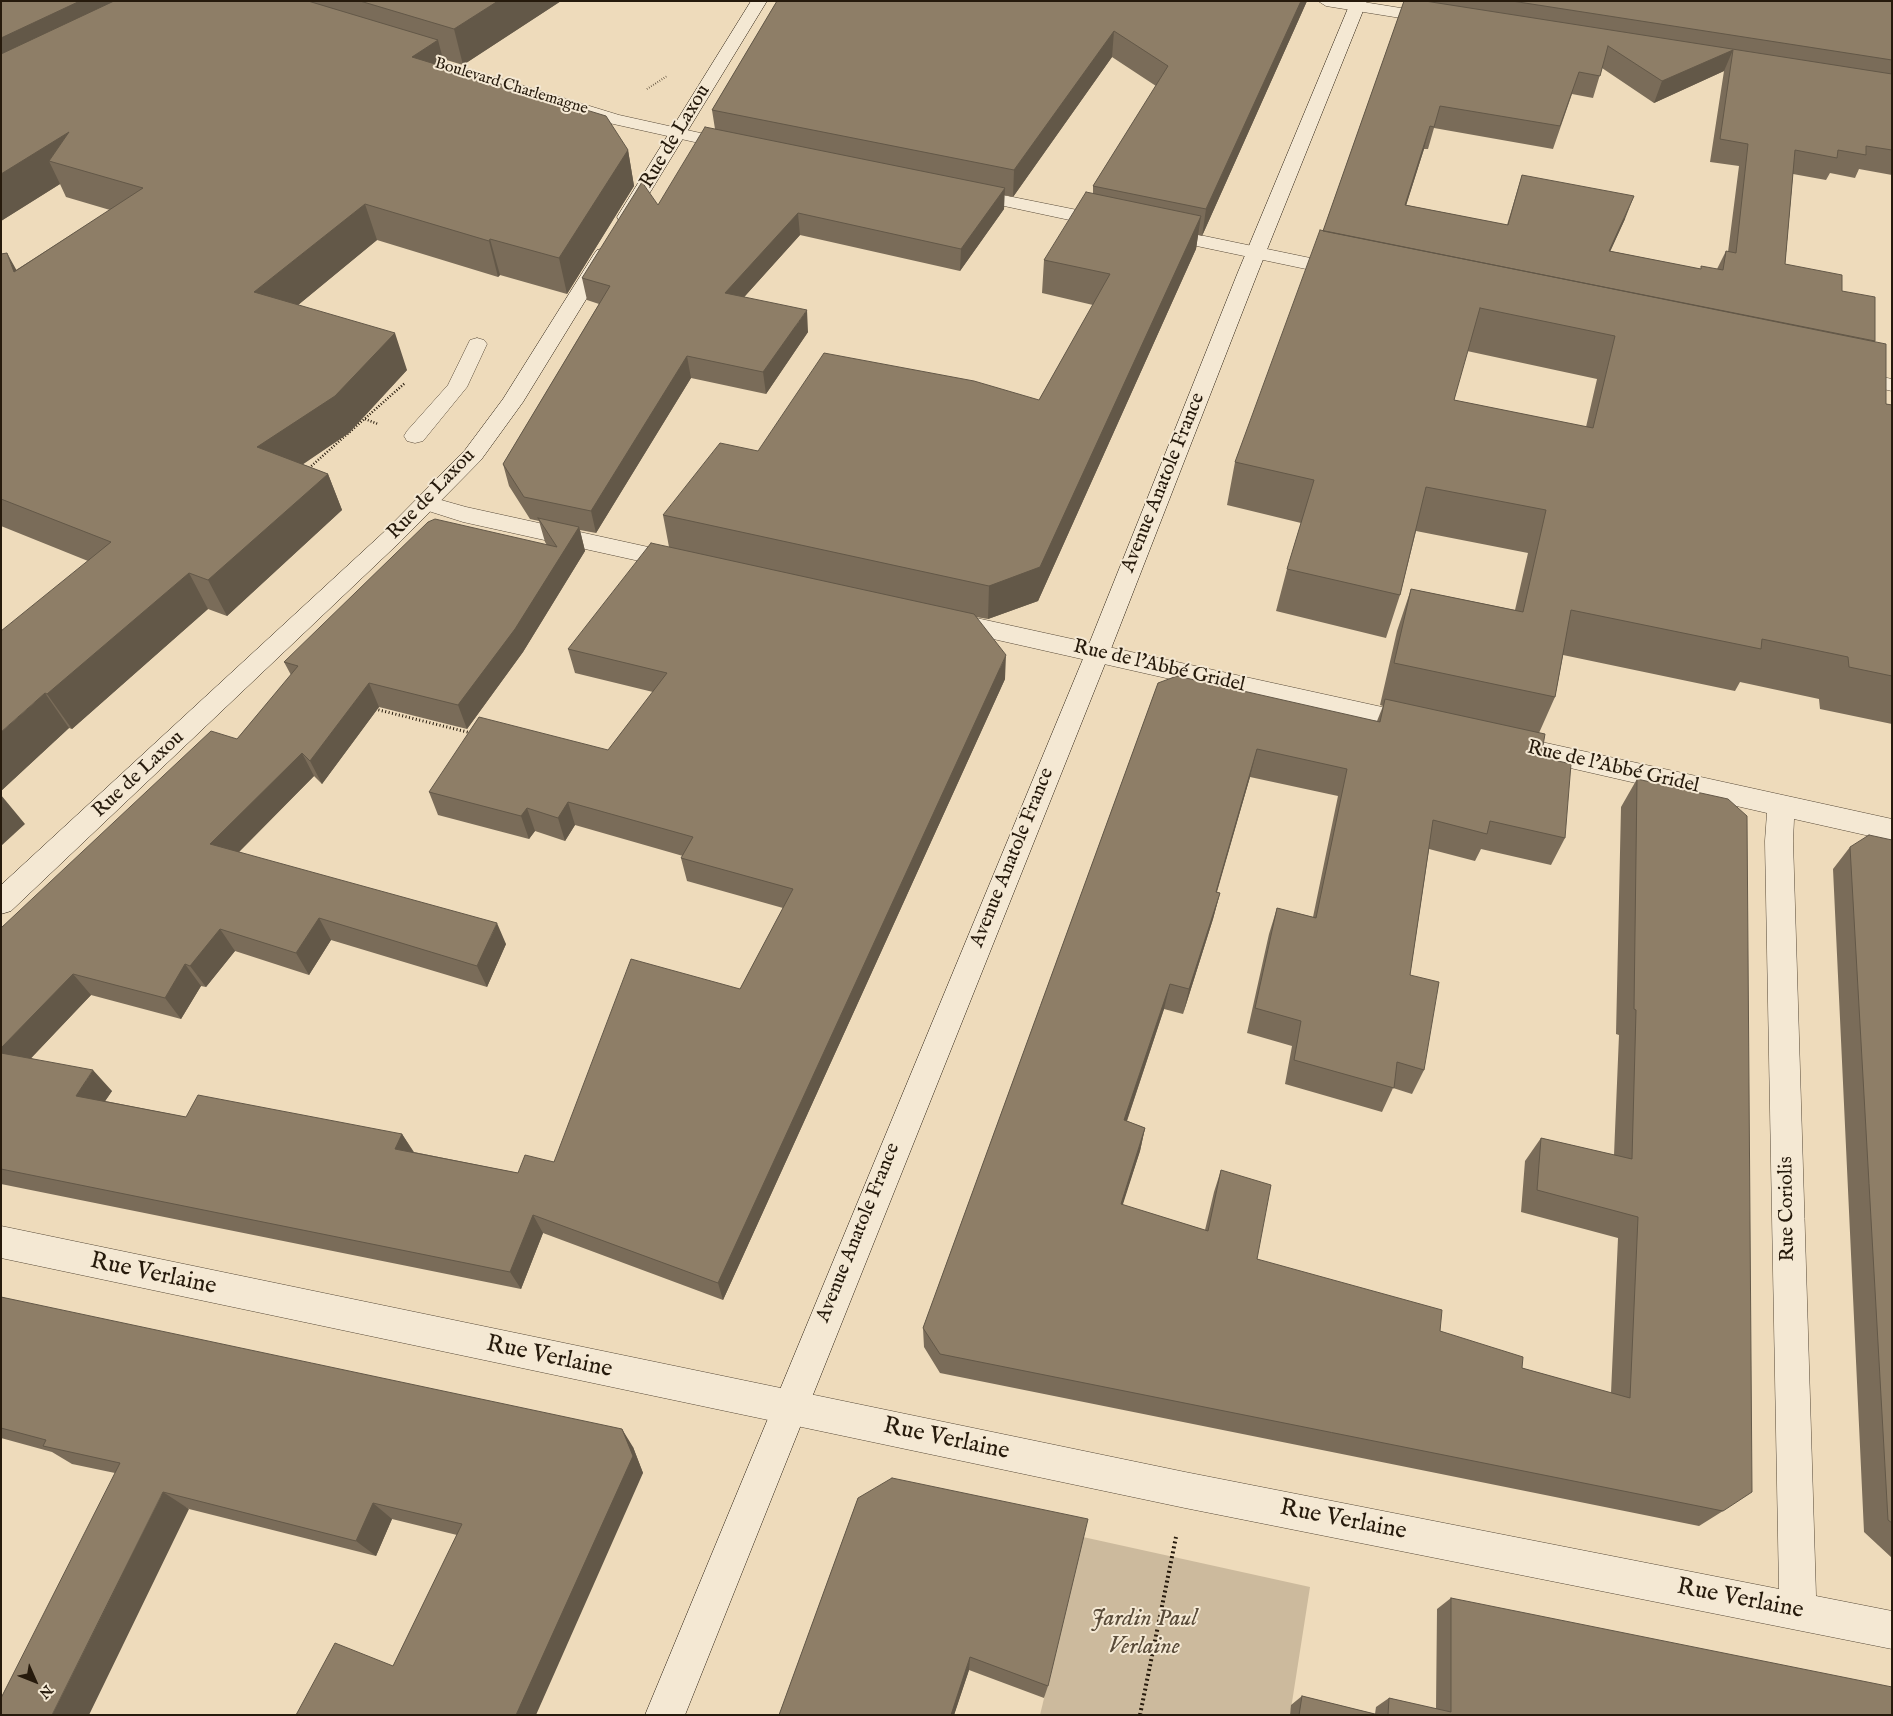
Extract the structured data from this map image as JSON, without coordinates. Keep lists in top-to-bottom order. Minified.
{"streets":{"street":["Boulevard Charlemagne","Rue de Laxou","Avenue Anatole France","Rue de l'Abbé Gridel","Rue Coriolis","Rue Verlaine"]},"crossings":[["Boulevard Charlemagne","Rue de Laxou"],["Avenue Anatole France","Rue de l'Abbé Gridel"],["Avenue Anatole France","Rue Verlaine"],["Rue de l'Abbé Gridel","Rue Coriolis"],["Rue Coriolis","Rue Verlaine"]],"parks":["Jardin Paul Verlaine"],"north":"bottom right"}
